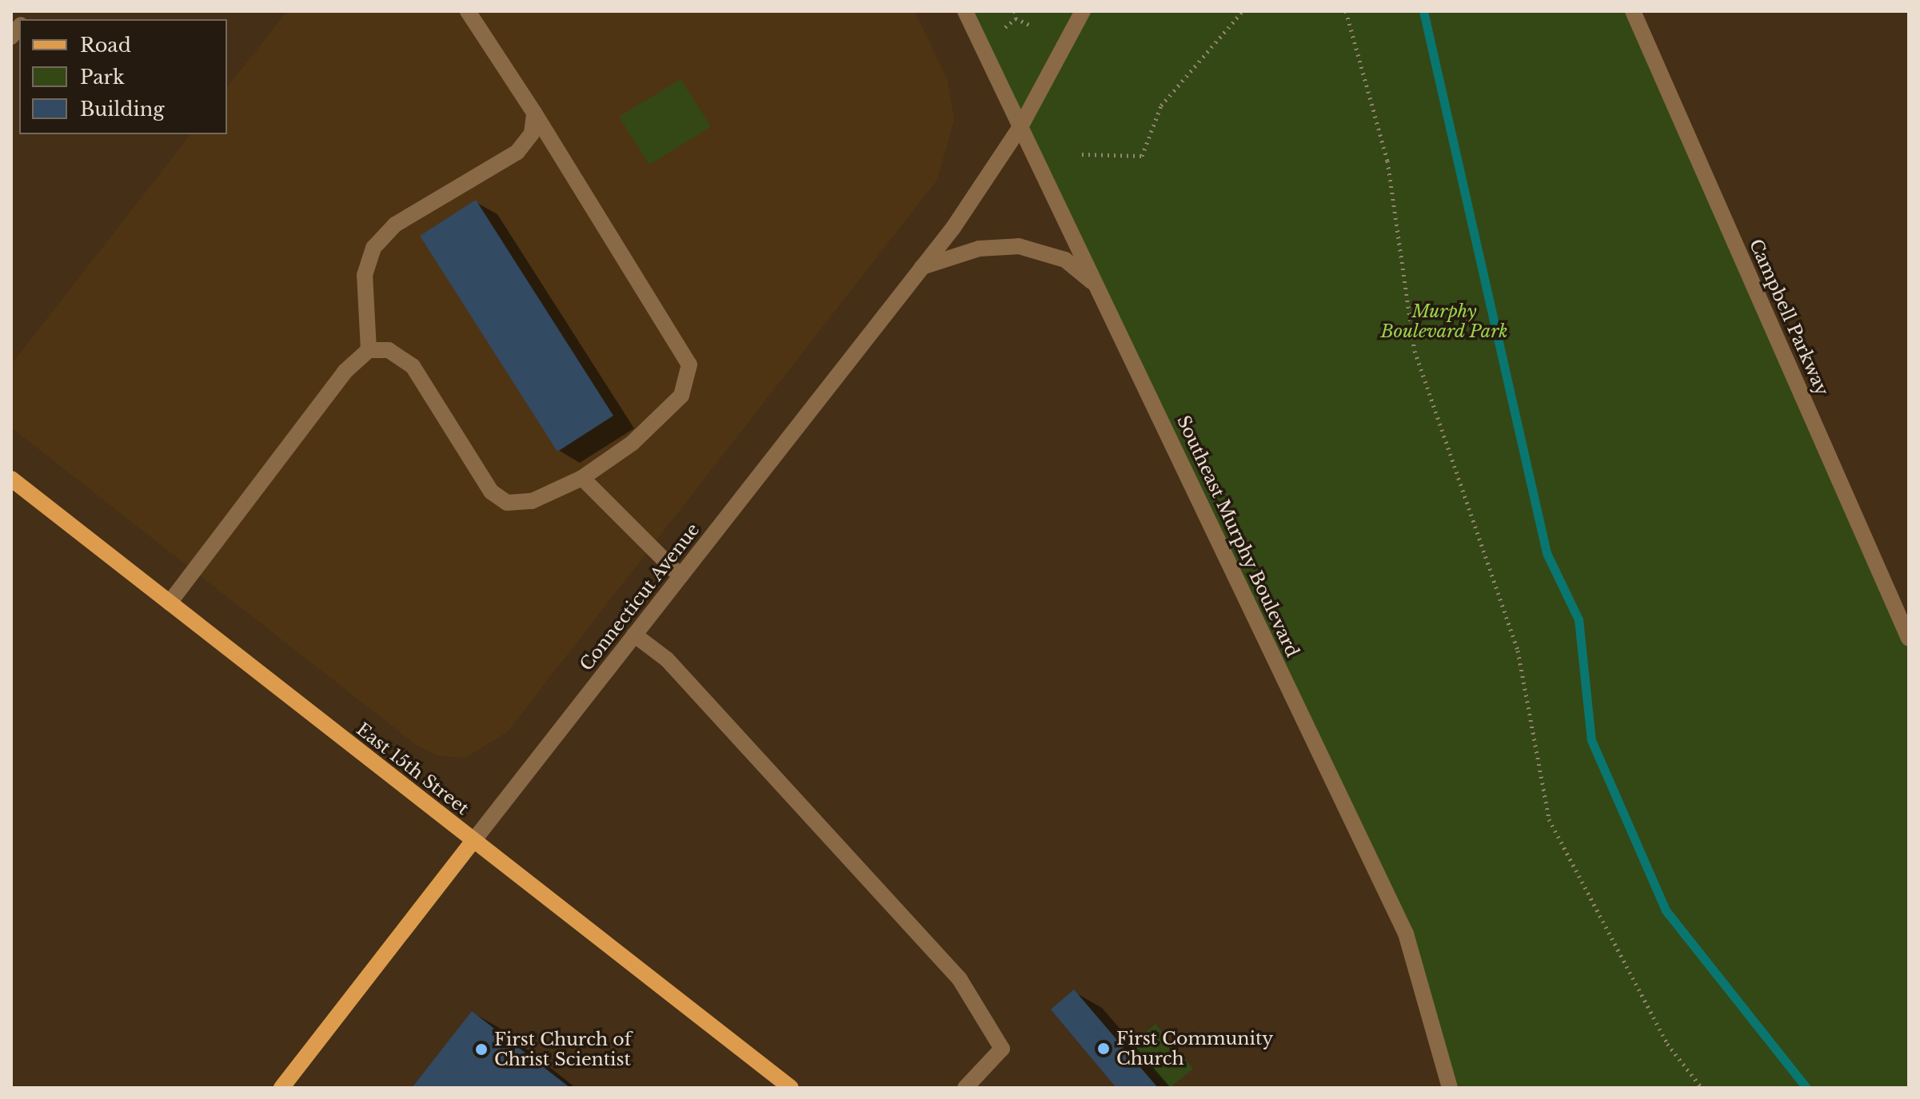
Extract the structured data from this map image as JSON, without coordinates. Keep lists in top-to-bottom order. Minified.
{"streets":{"main road":["Connecticut Avenue","East 15th Street"],"street":["Campbell Parkway","Southeast Murphy Boulevard"]},"crossings":[["Southeast Murphy Boulevard","Connecticut Avenue"],["Connecticut Avenue","East 15th Street"]],"parks":["Murphy Boulevard Park"],"places":["First Community Church","First Church of Christ Scientist"],"legend":["Road","Park","Building"]}
